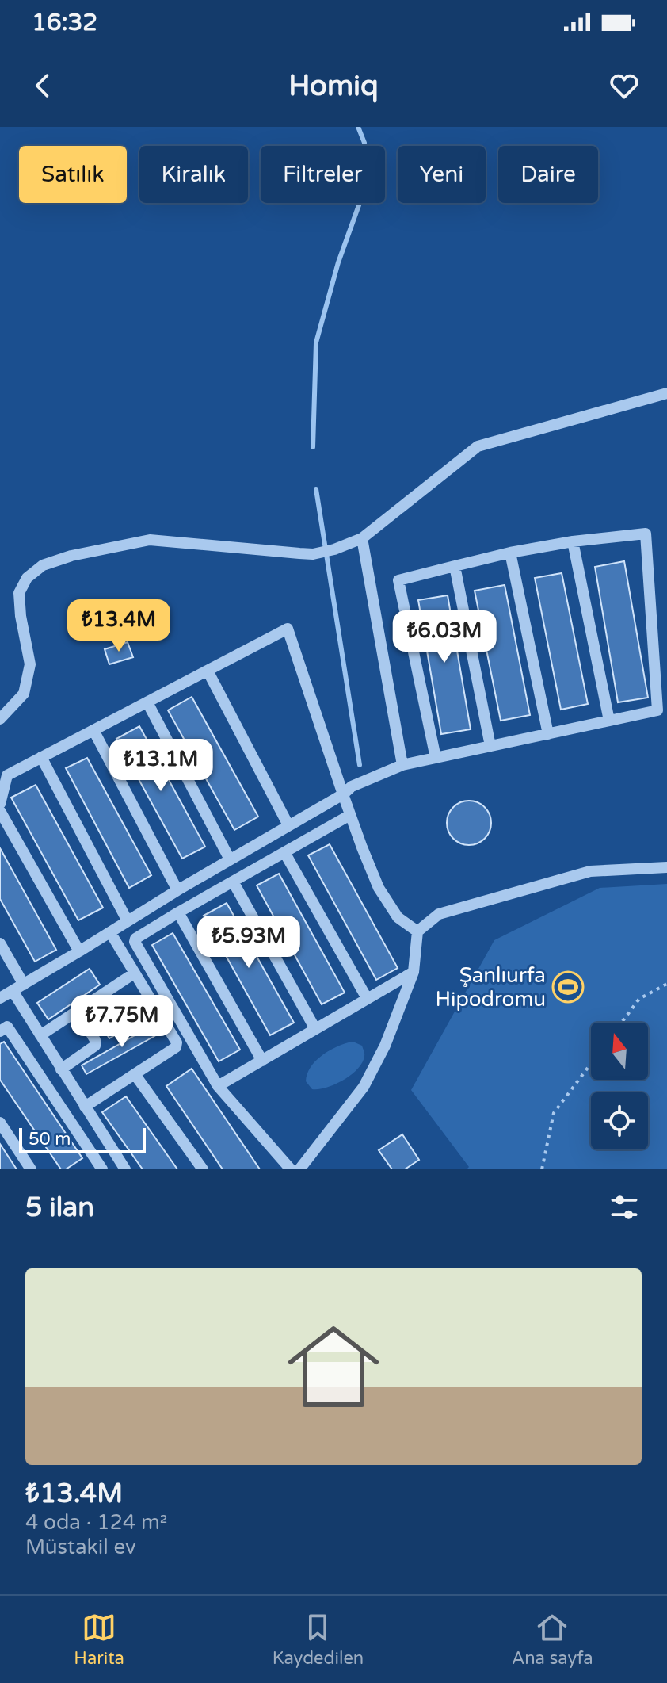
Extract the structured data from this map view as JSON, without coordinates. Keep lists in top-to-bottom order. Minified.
{"places":{"sports":["Şanlıurfa Hipodromu"]},"scale_bar":"50 m","north":"top","page":{"status":"16:32","header":"Homiq","chip":["Satılık","Kiralık","Filtreler","Yeni","Daire"],"price":["₺13.4M","₺6.03M","₺13.1M","₺5.93M","₺7.75M"],"scale":"50 m","heading":"5 ilan","list":[{"name":"₺13.4M","note":"4 oda · 124 m² · Müstakil ev"}],"tabs":["Harita","Kaydedilen","Ana sayfa"]}}
